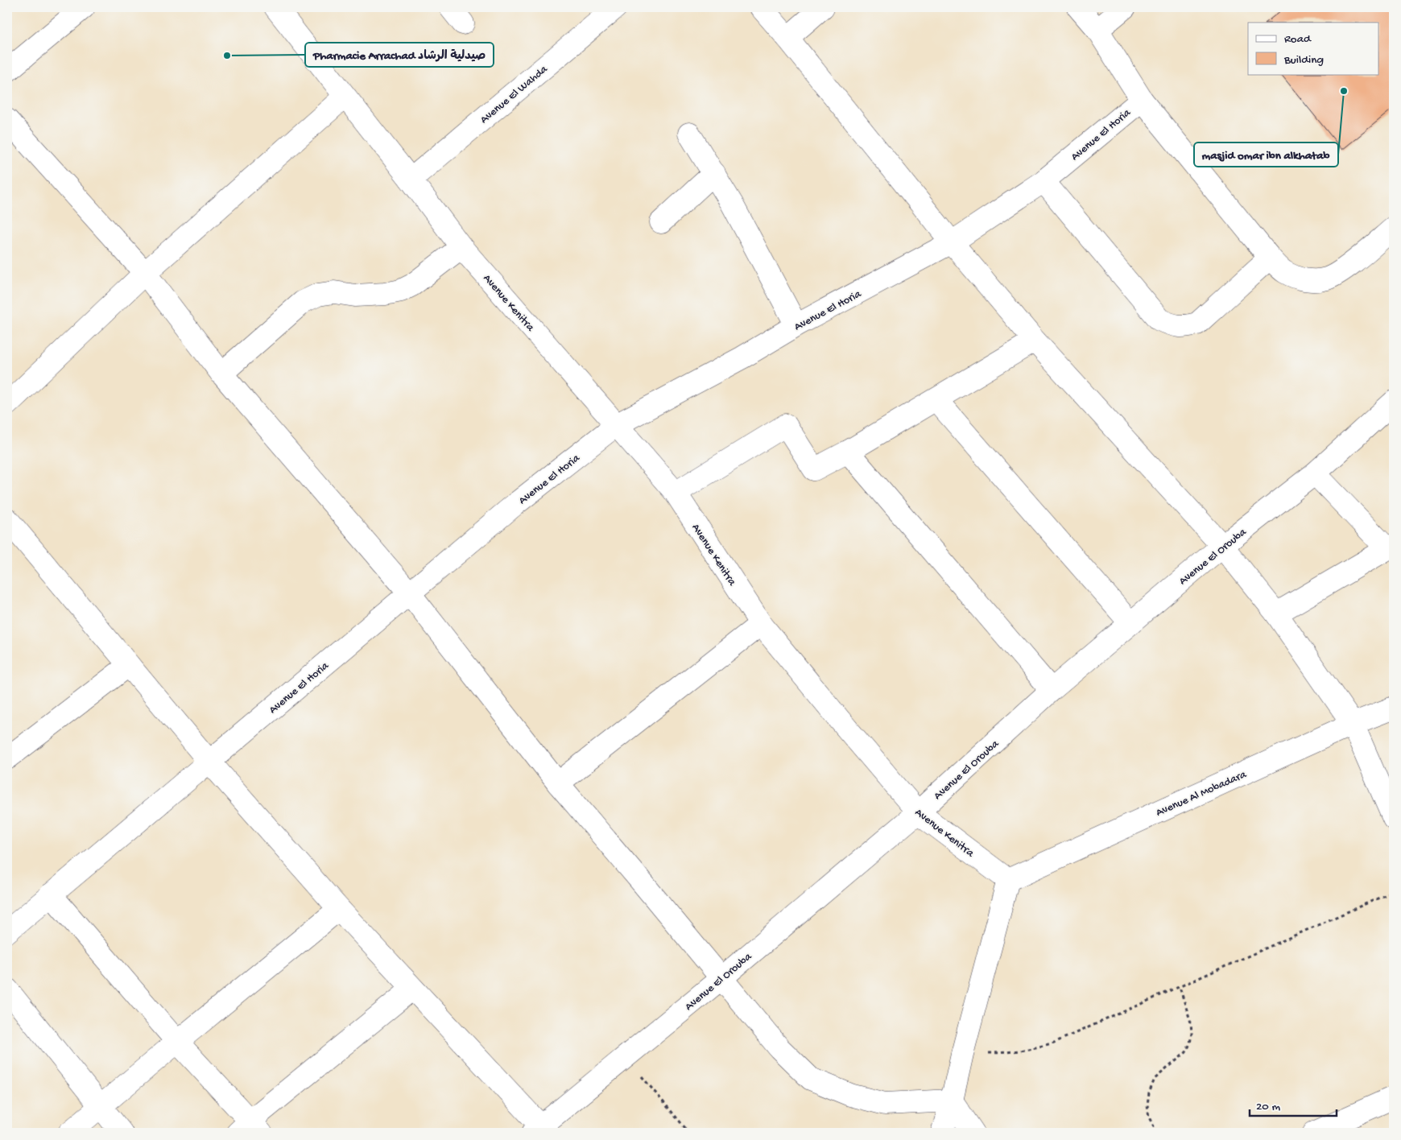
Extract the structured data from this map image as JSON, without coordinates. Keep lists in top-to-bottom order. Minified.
{"streets":{"street":["Avenue El Wahda","Avenue El Horia","Avenue Kenitra","Avenue El Orouba","Avenue Al Mobadara"]},"crossings":[["Avenue El Wahda","Avenue Kenitra"],["Avenue El Horia","Avenue Kenitra"],["Avenue Kenitra","Avenue El Orouba"],["Avenue Kenitra","Avenue Al Mobadara"]],"places":["Pharmacie Arrachad صيدلية الرشاد","masjid omar ibn alkhatab"],"legend":["Road","Building"],"scale_bar":"20 m"}
